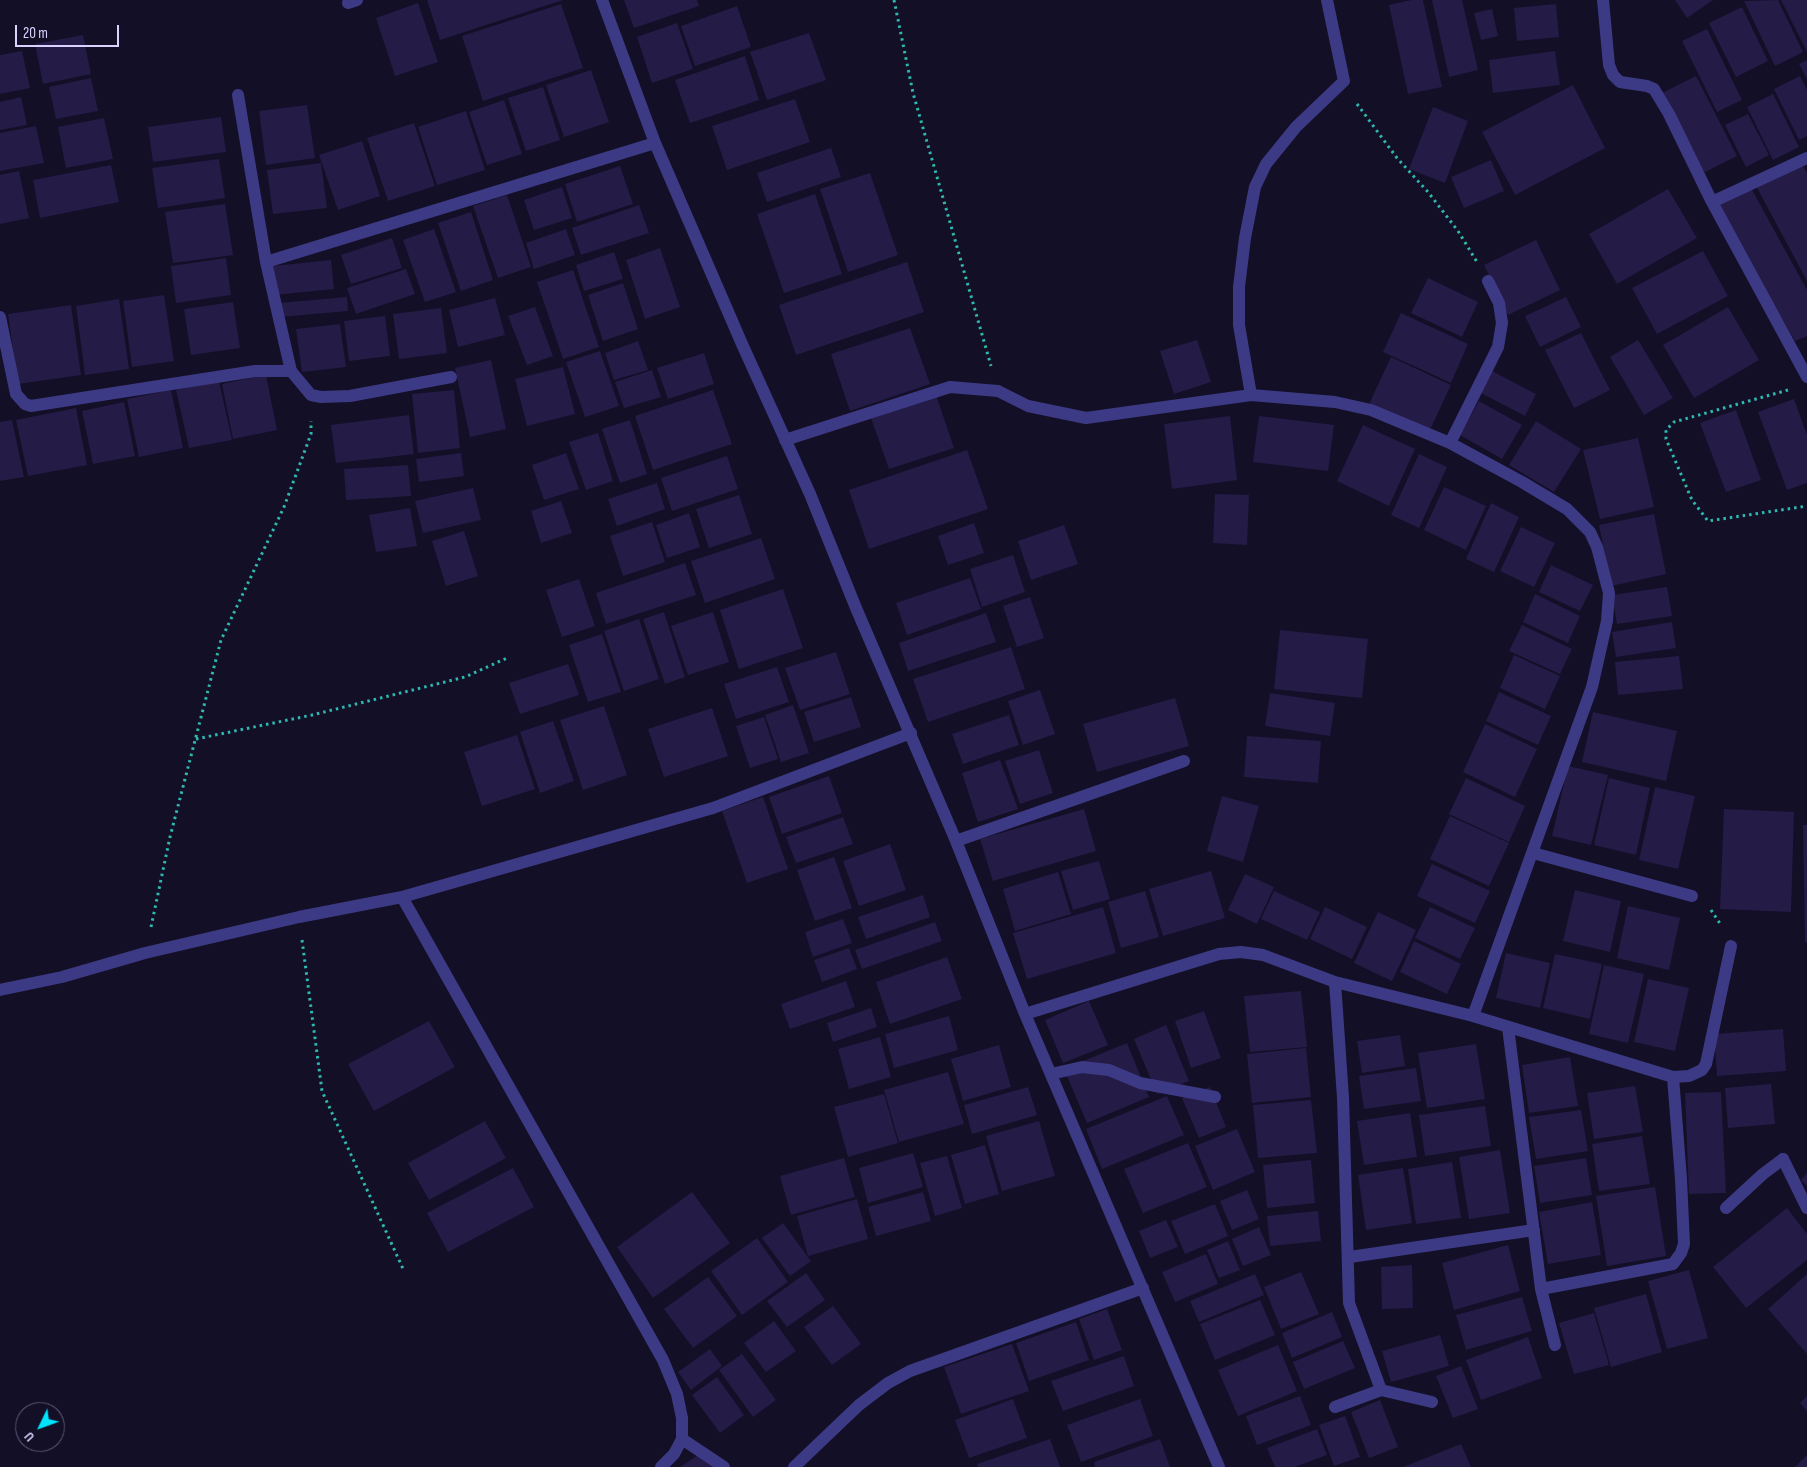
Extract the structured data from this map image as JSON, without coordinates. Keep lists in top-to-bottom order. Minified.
{"scale_bar":"20 m","north":"bottom left"}
